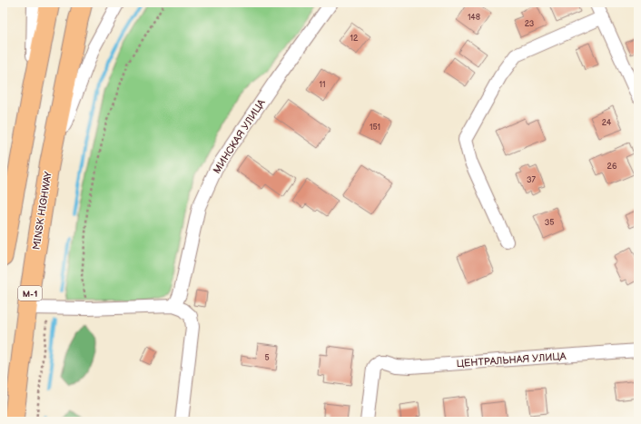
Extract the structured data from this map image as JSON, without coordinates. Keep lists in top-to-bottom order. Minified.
{"streets":{"highway":["MINSK HIGHWAY","М-1"],"street":["МИНСКАЯ УЛИЦА","ЦЕНТРАЛЬНАЯ УЛИЦА"]},"house_numbers":["148","23","12","11","24","151","26","37","35","5"]}
